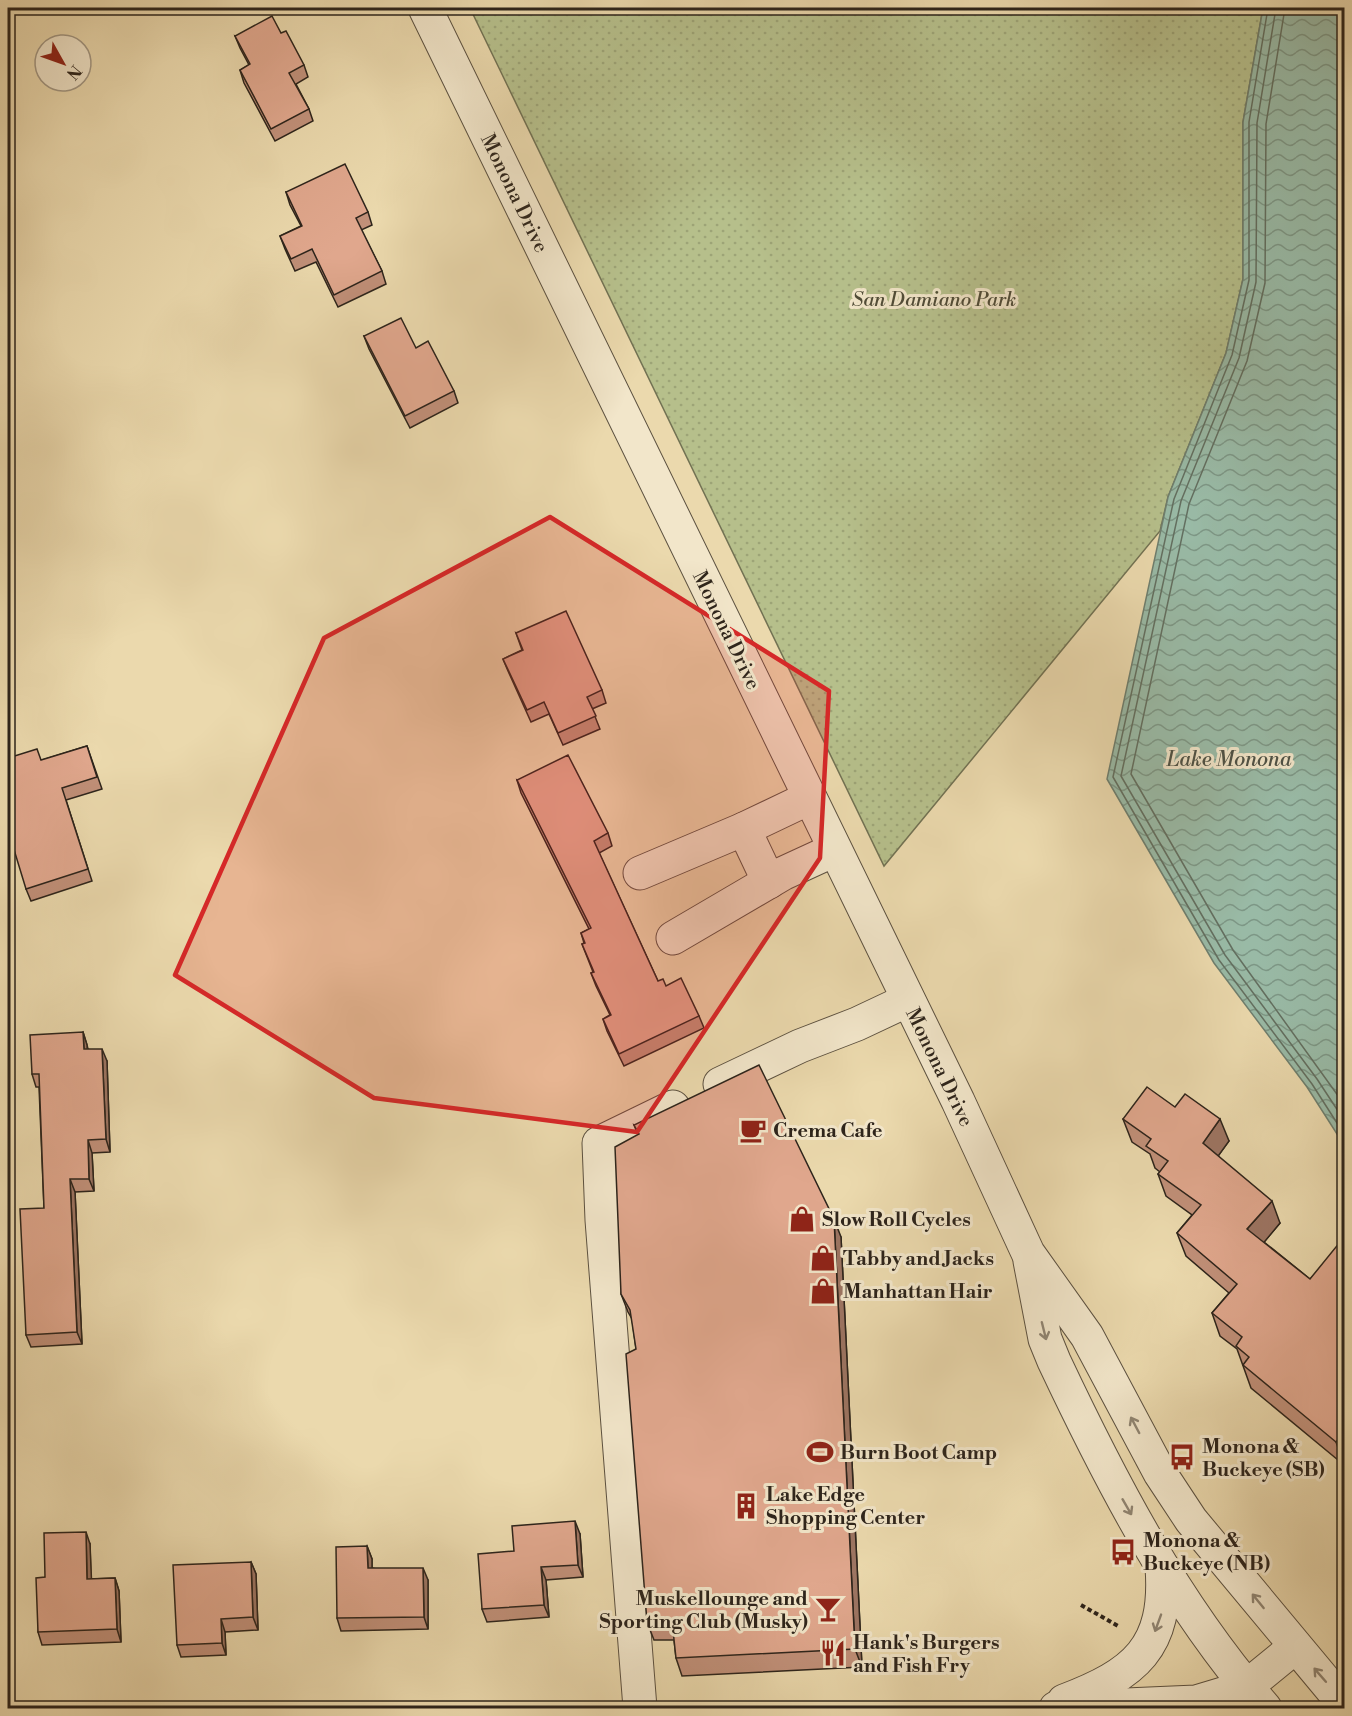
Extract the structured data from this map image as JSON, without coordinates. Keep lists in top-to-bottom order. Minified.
{"streets":{"street":["Monona Drive"]},"water":["Lake Monona"],"parks":["San Damiano Park"],"places":{"cafe":["Crema Cafe"],"shop":["Slow Roll Cycles","Tabby and Jacks","Manhattan Hair"],"sports":["Burn Boot Camp"],"bus stop":["Monona & Buckeye (SB)","Monona & Buckeye (NB)"],"building":["Lake Edge Shopping Center"],"bar":["Muskellounge and Sporting Club (Musky)"],"restaurant":["Hank's Burgers and Fish Fry"]},"north":"bottom right"}
